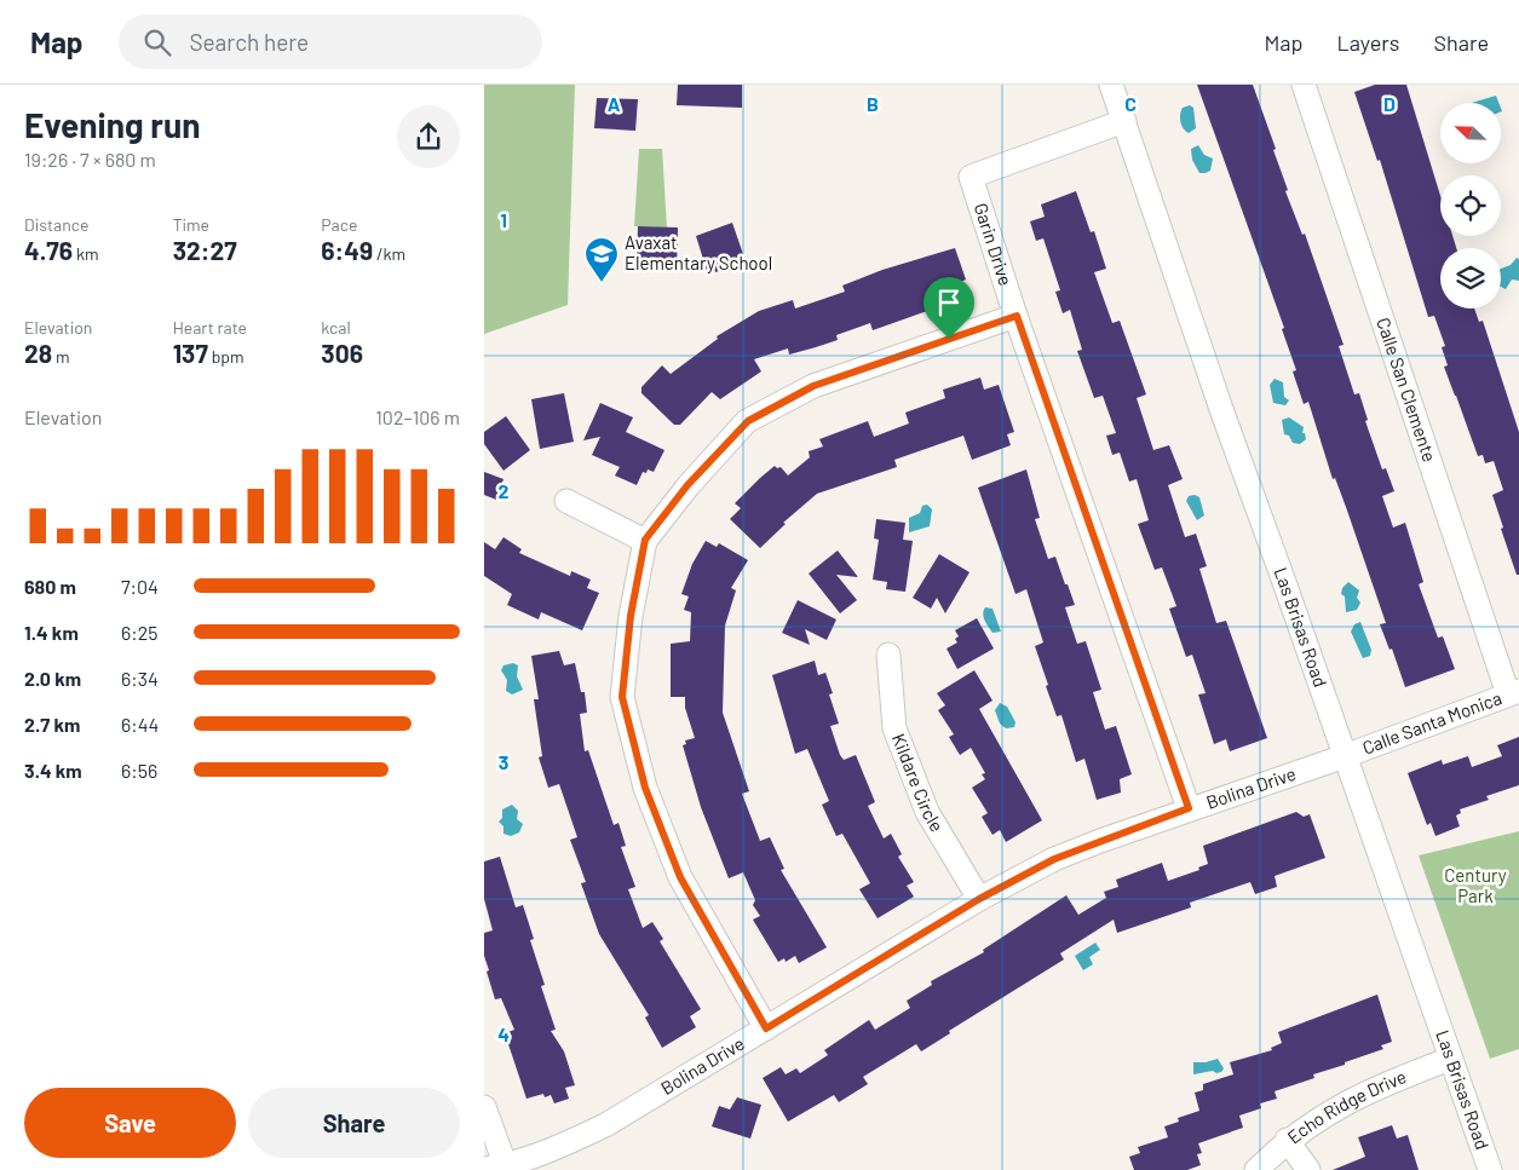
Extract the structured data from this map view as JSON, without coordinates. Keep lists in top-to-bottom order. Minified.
{"streets":{"street":["Garin Drive","Calle San Clemente","Las Brisas Road","Calle Santa Monica","Kildare Circle","Bolina Drive","Echo Ridge Drive"]},"crossings":[["Garin Drive","Las Brisas Road"],["Garin Drive","Bolina Drive"],["Calle San Clemente","Calle Santa Monica"],["Las Brisas Road","Calle Santa Monica"],["Las Brisas Road","Bolina Drive"],["Las Brisas Road","Echo Ridge Drive"],["Calle Santa Monica","Bolina Drive"],["Kildare Circle","Bolina Drive"]],"parks":["Century Park"],"places":{"school or university":["Avaxat Elementary School"]},"north":"top left","page":{"header":"Map","search":"Search here","nav":["Map","Layers","Share"],"heading":["Evening run","19:26 · 7 × 680 m"],"stats":[["Distance","4.76 km"],["Time","32:27"],["Pace","6:49 /km"],["Elevation","28 m"],["Heart rate","137 bpm"],["kcal","306"]],"chart":["Elevation","102–106 m"],"list":[{"name":"680 m","note":"7:04"},{"name":"1.4 km","note":"6:25"},{"name":"2.0 km","note":"6:34"},{"name":"2.7 km","note":"6:44"},{"name":"3.4 km","note":"6:56"}],"buttons":["Save","Share"]},"grid":{"columns":["A","B","C","D"],"rows":["1","2","3","4"]}}
